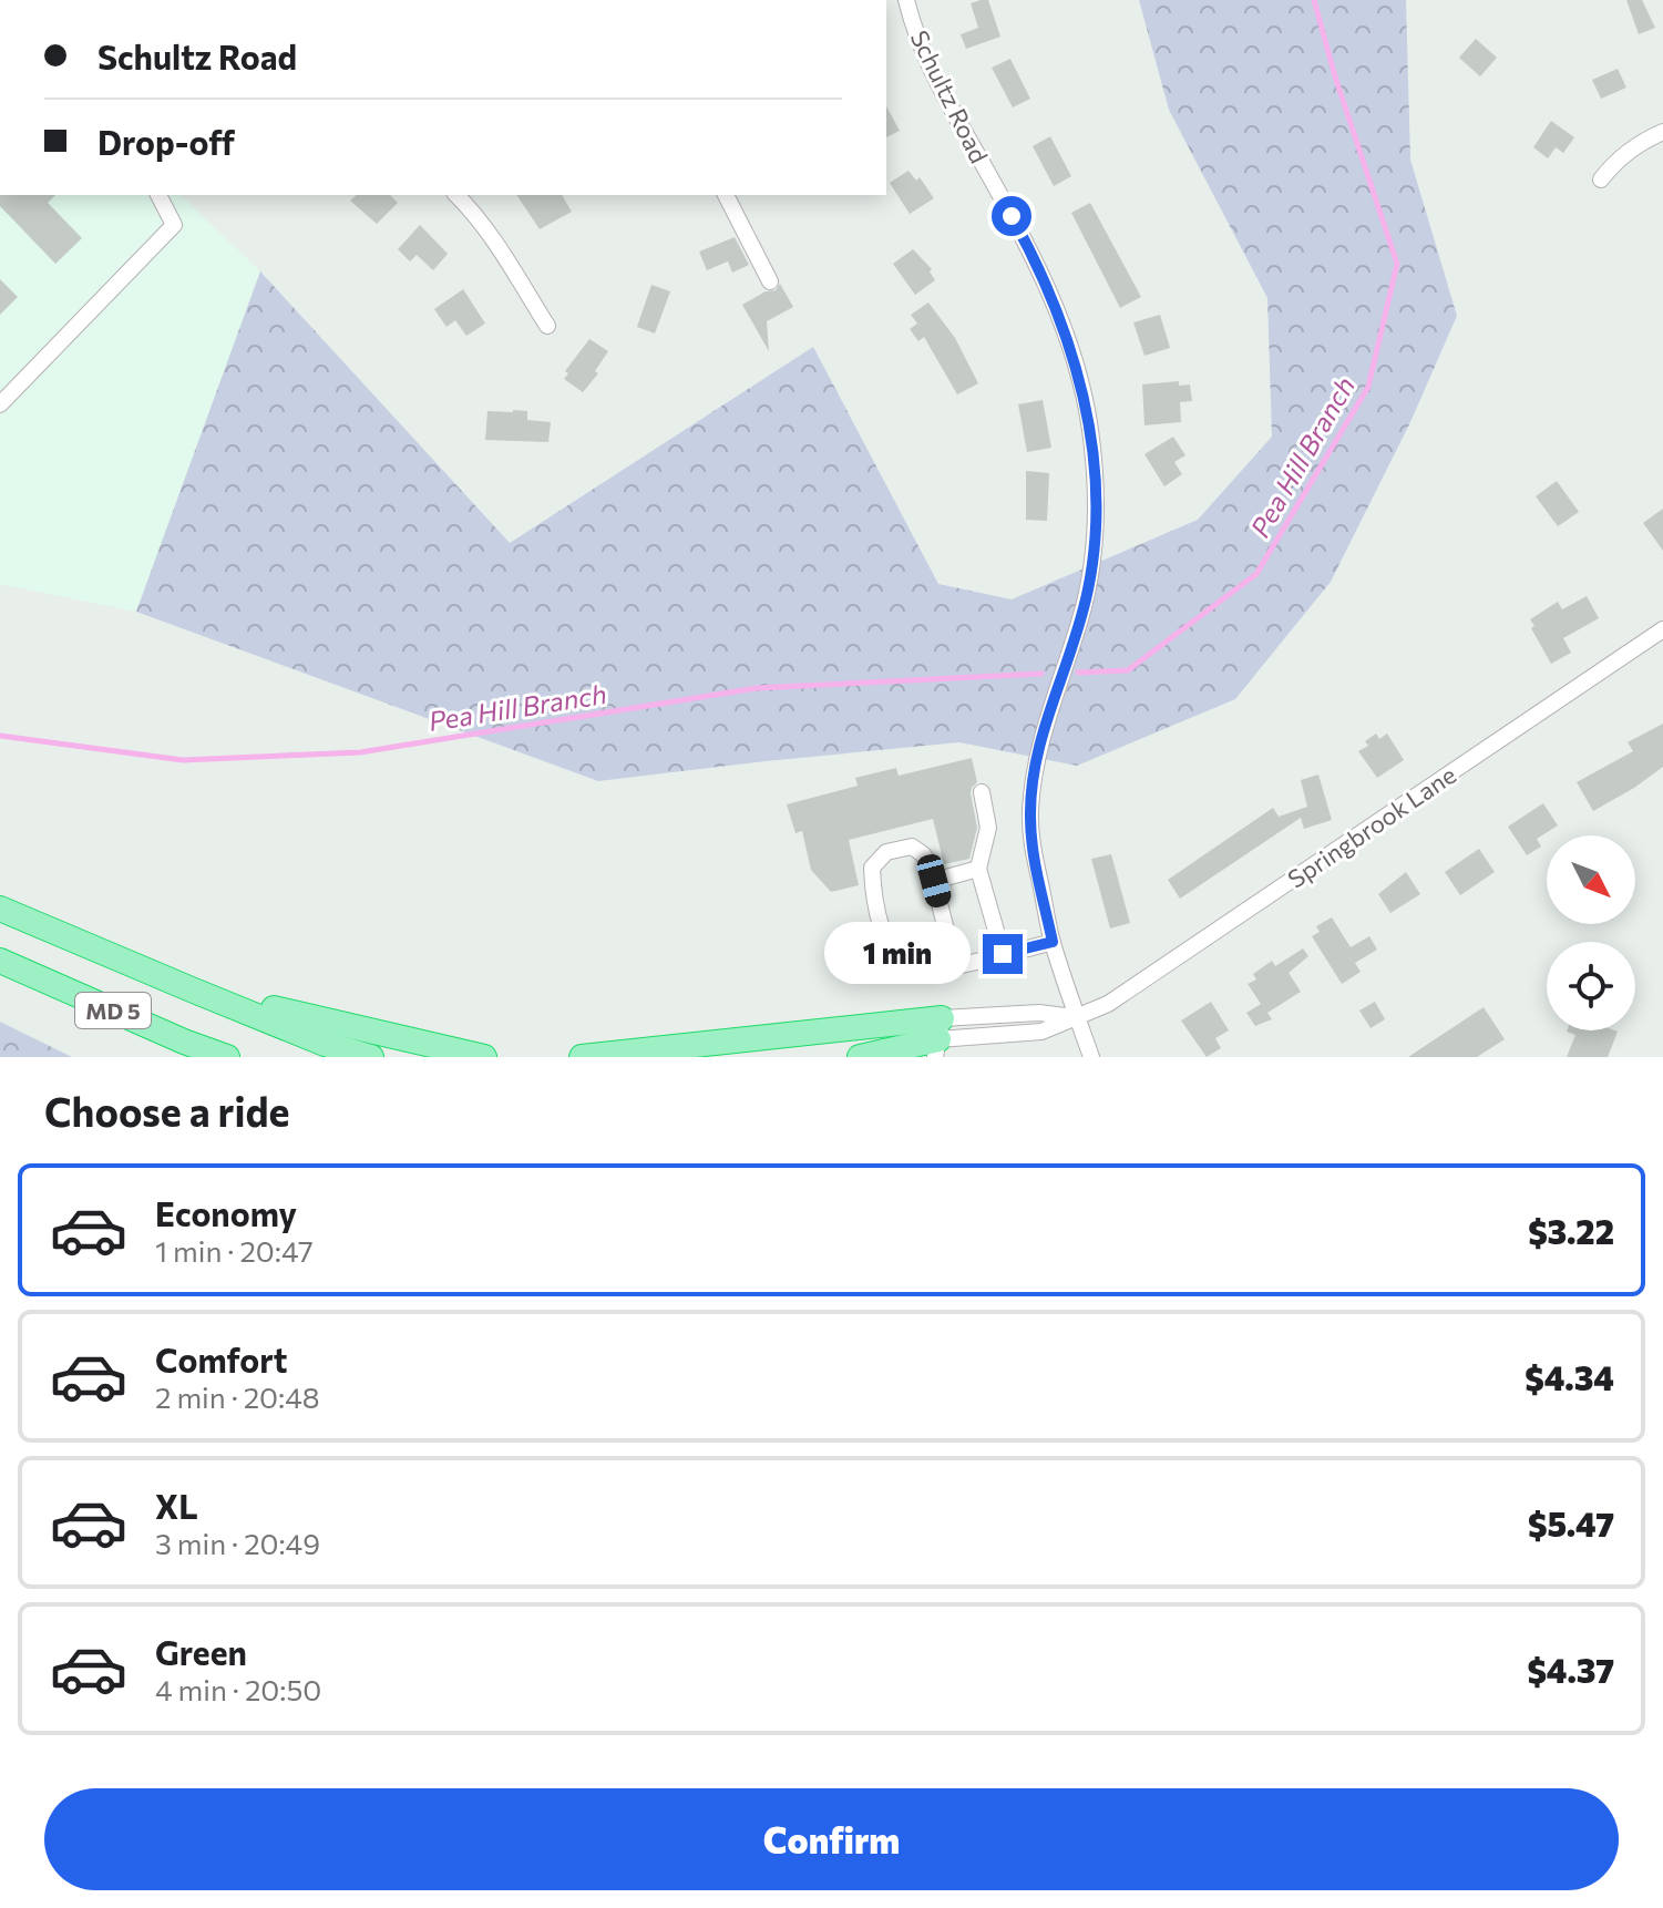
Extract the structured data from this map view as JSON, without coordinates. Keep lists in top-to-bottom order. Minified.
{"streets":{"highway":["MD 5"],"street":["Schultz Road","Springbrook Lane"]},"crossings":[["Schultz Road","Springbrook Lane"]],"water":["Pea Hill Branch"],"north":"bottom right","page":{"banner":["Schultz Road","Drop-off"],"bubble":"1 min","heading":"Choose a ride","list":[{"name":"Economy","note":"1 min · 20:47","value":"$3.22"},{"name":"Comfort","note":"2 min · 20:48","value":"$4.34"},{"name":"XL","note":"3 min · 20:49","value":"$5.47"},{"name":"Green","note":"4 min · 20:50","value":"$4.37"}],"buttons":"Confirm"}}
